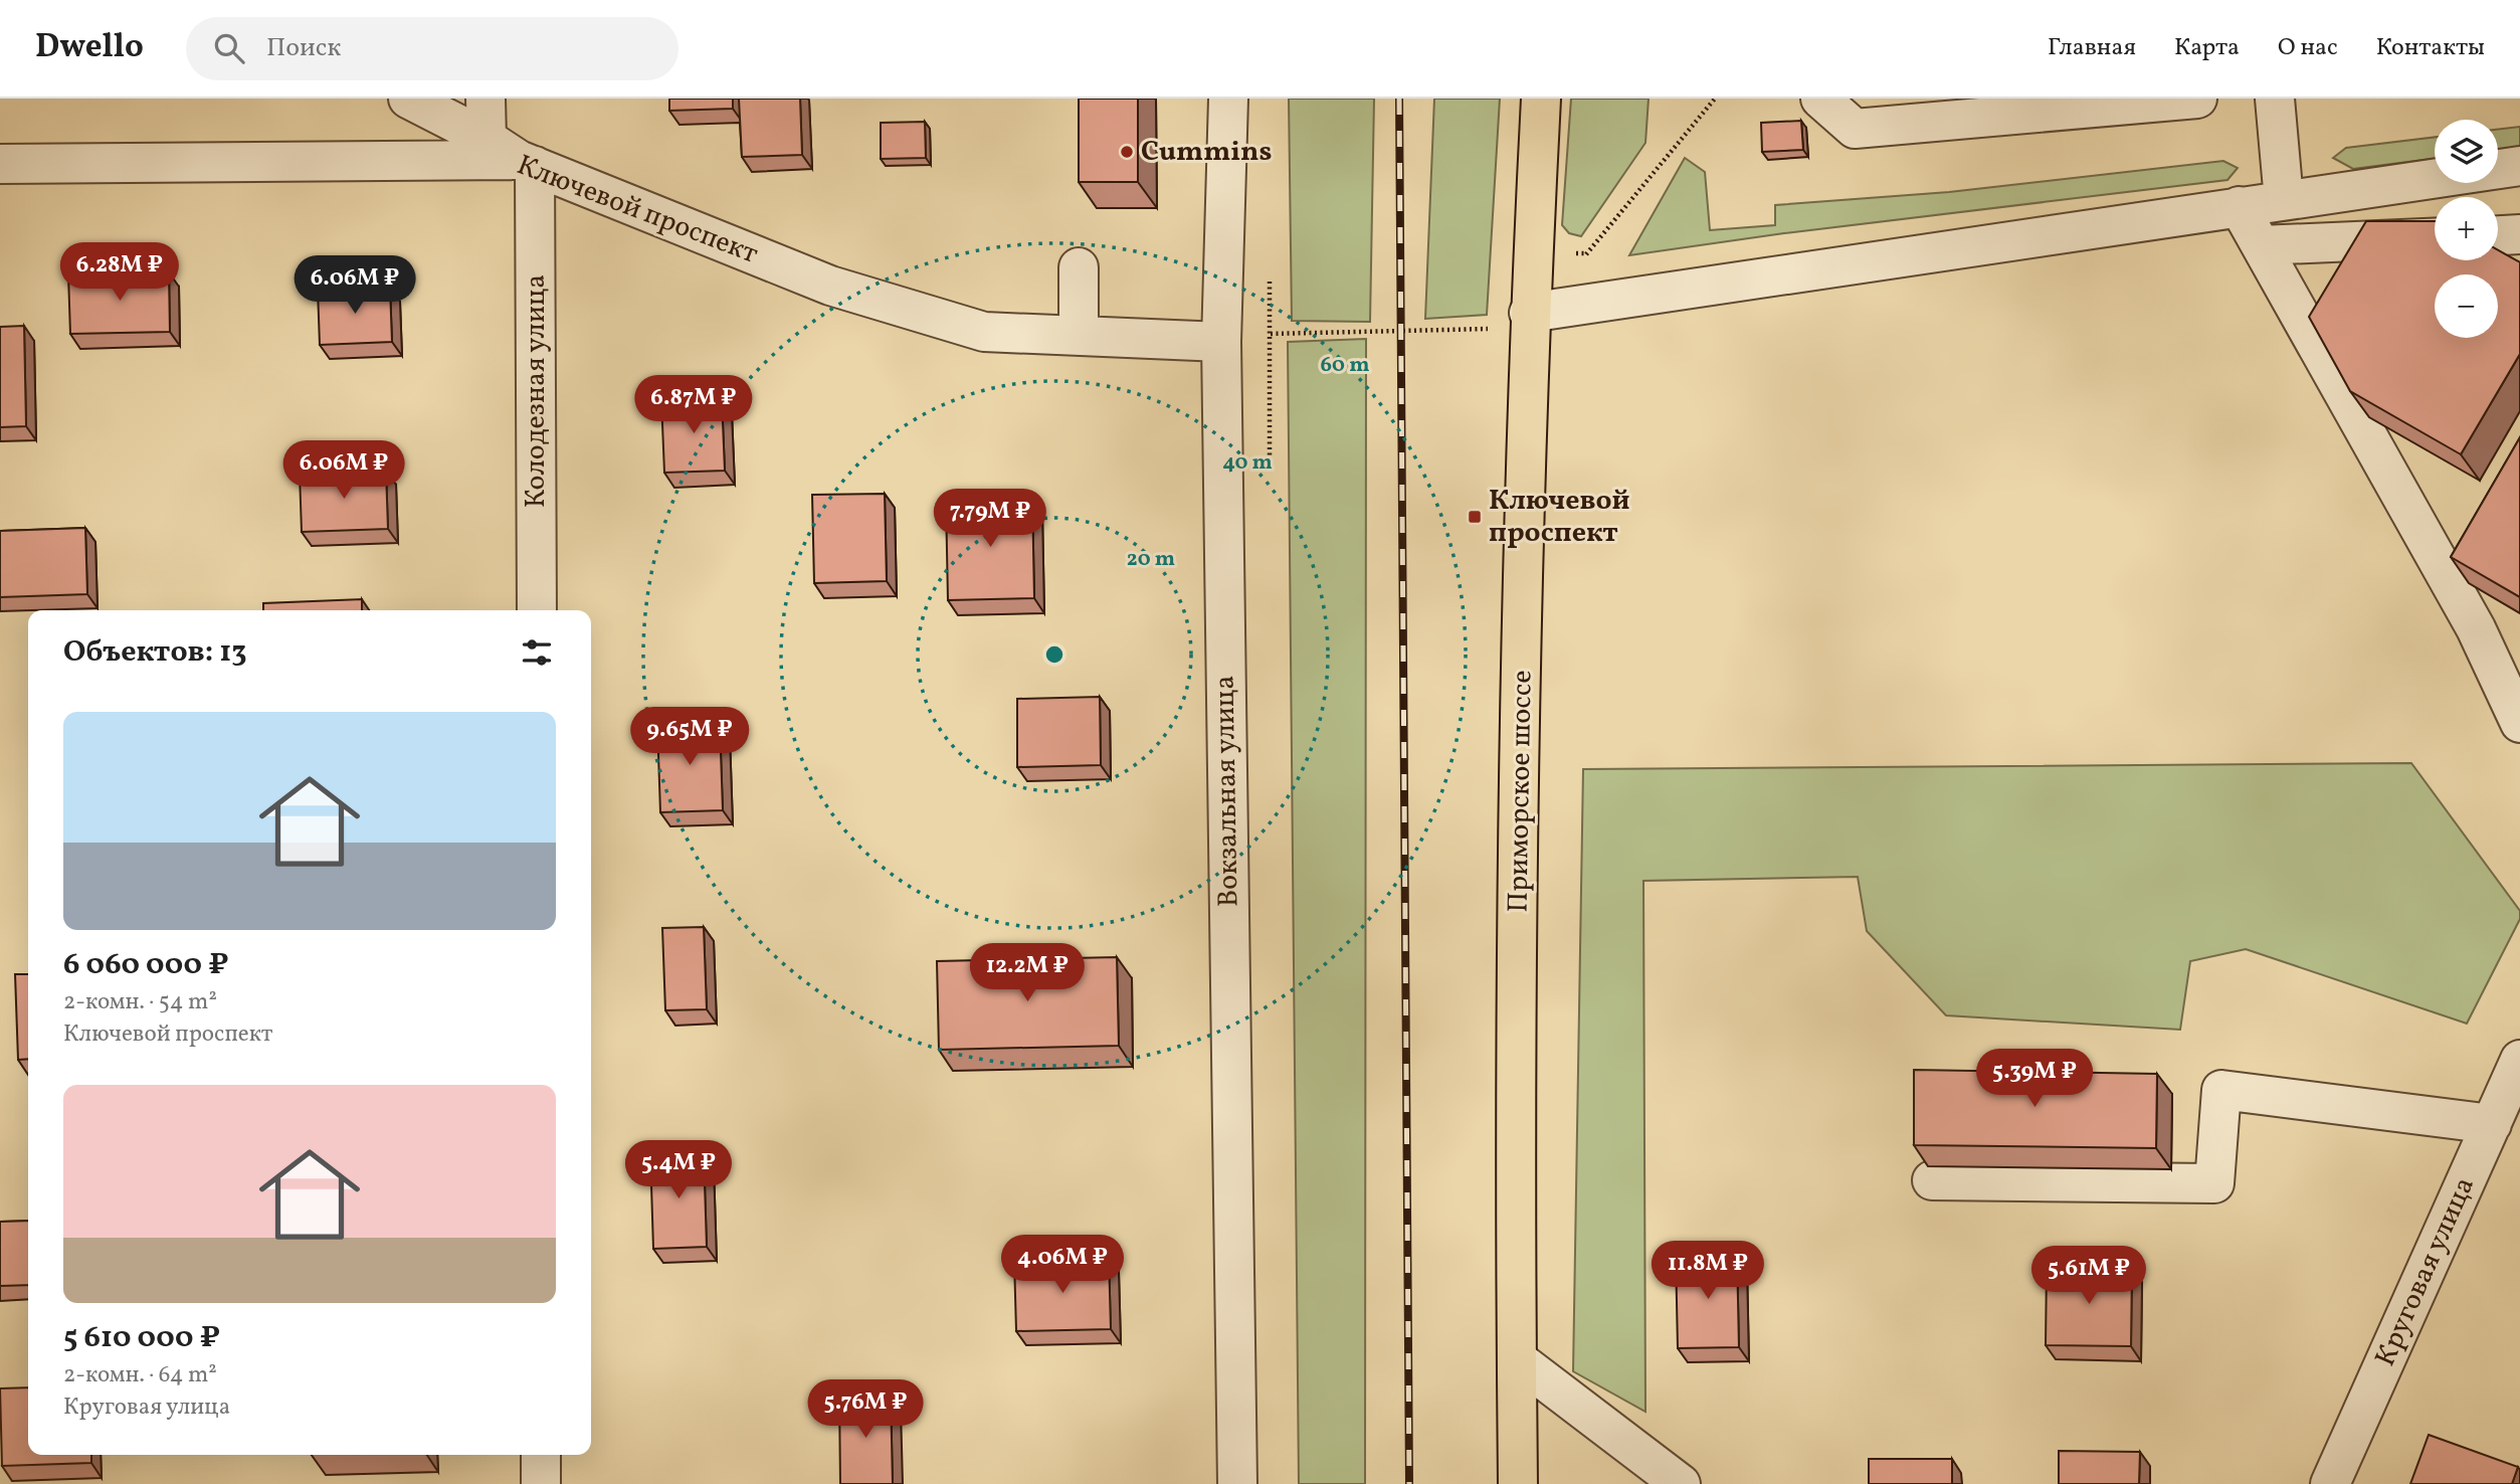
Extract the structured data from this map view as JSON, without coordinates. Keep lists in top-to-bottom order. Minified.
{"streets":{"main road":["Приморское шоссе"],"street":["Ключевой проспект","Колодезная улица","Вокзальная улица","Круговая улица"]},"crossings":[["Ключевой проспект","Колодезная улица"],["Ключевой проспект","Вокзальная улица"]],"places":{"other":["Cummins"],"transit":["Ключевой проспект"]},"page":{"header":"Dwello","search":"Поиск","nav":["Главная","Карта","О нас","Контакты"],"map_buttons":["+","−"],"price":["6.28M ₽","6.06M ₽","6.87M ₽","6.06M ₽","7.79M ₽","9.65M ₽","12.2M ₽","5.39M ₽","5.4M ₽","4.06M ₽","11.8M ₽","5.61M ₽","5.76M ₽"],"heading":"Объектов: 13","list":[{"name":"6 060 000 ₽","note":"2-комн. · 54 m² · Ключевой проспект"},{"name":"5 610 000 ₽","note":"2-комн. · 64 m² · Круговая улица"}]},"rings":["60 m","40 m","20 m"]}
